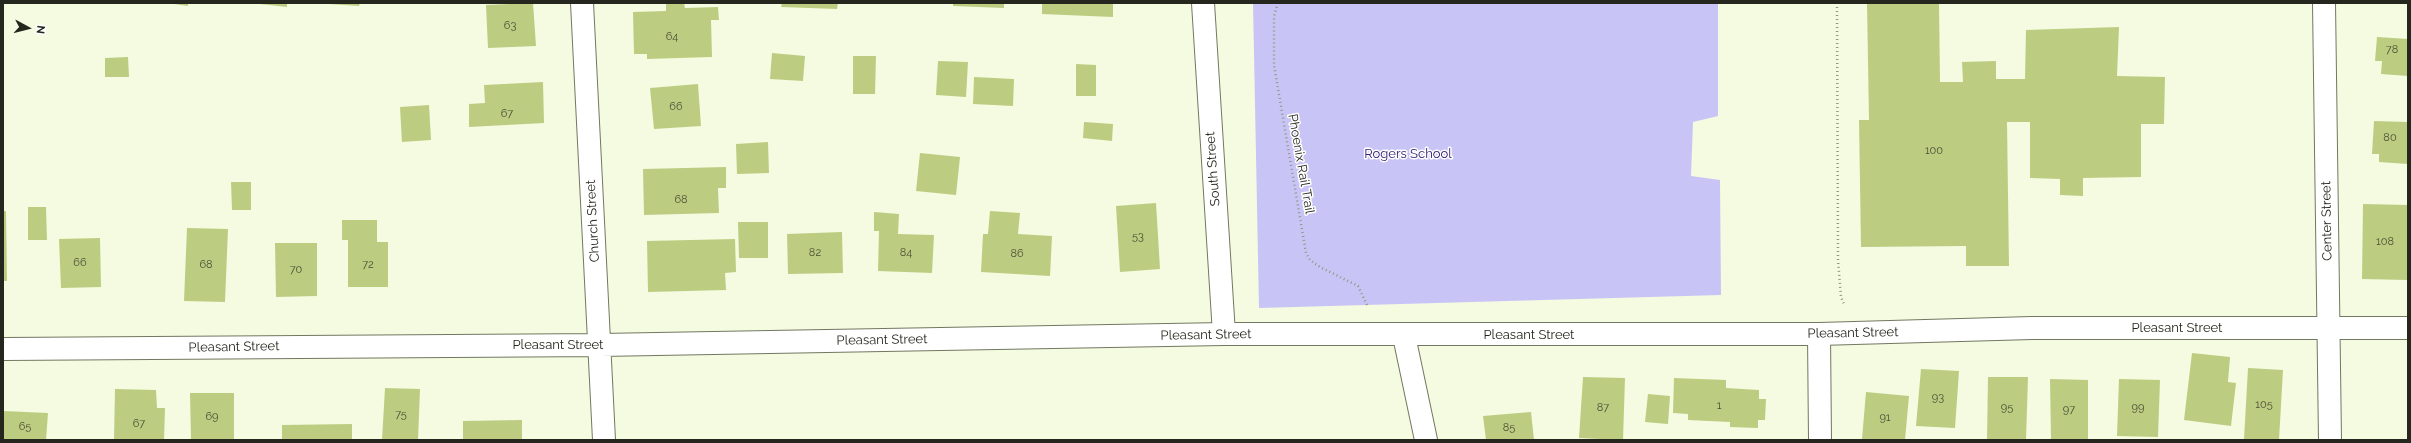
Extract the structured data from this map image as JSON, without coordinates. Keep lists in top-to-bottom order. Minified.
{"streets":{"street":["South Street","Church Street","Center Street","Pleasant Street"],"path":["Phoenix Rail Trail"]},"crossings":[["South Street","Pleasant Street"],["Church Street","Pleasant Street"],["Center Street","Pleasant Street"]],"parks":["Rogers School"],"house_numbers":["63","64","78","66","67","80","100","68","53","108","82","84","86","66","68","72","70","93","105","1","87","95","99","97","75","69","91","67","65","85"],"north":"right"}
